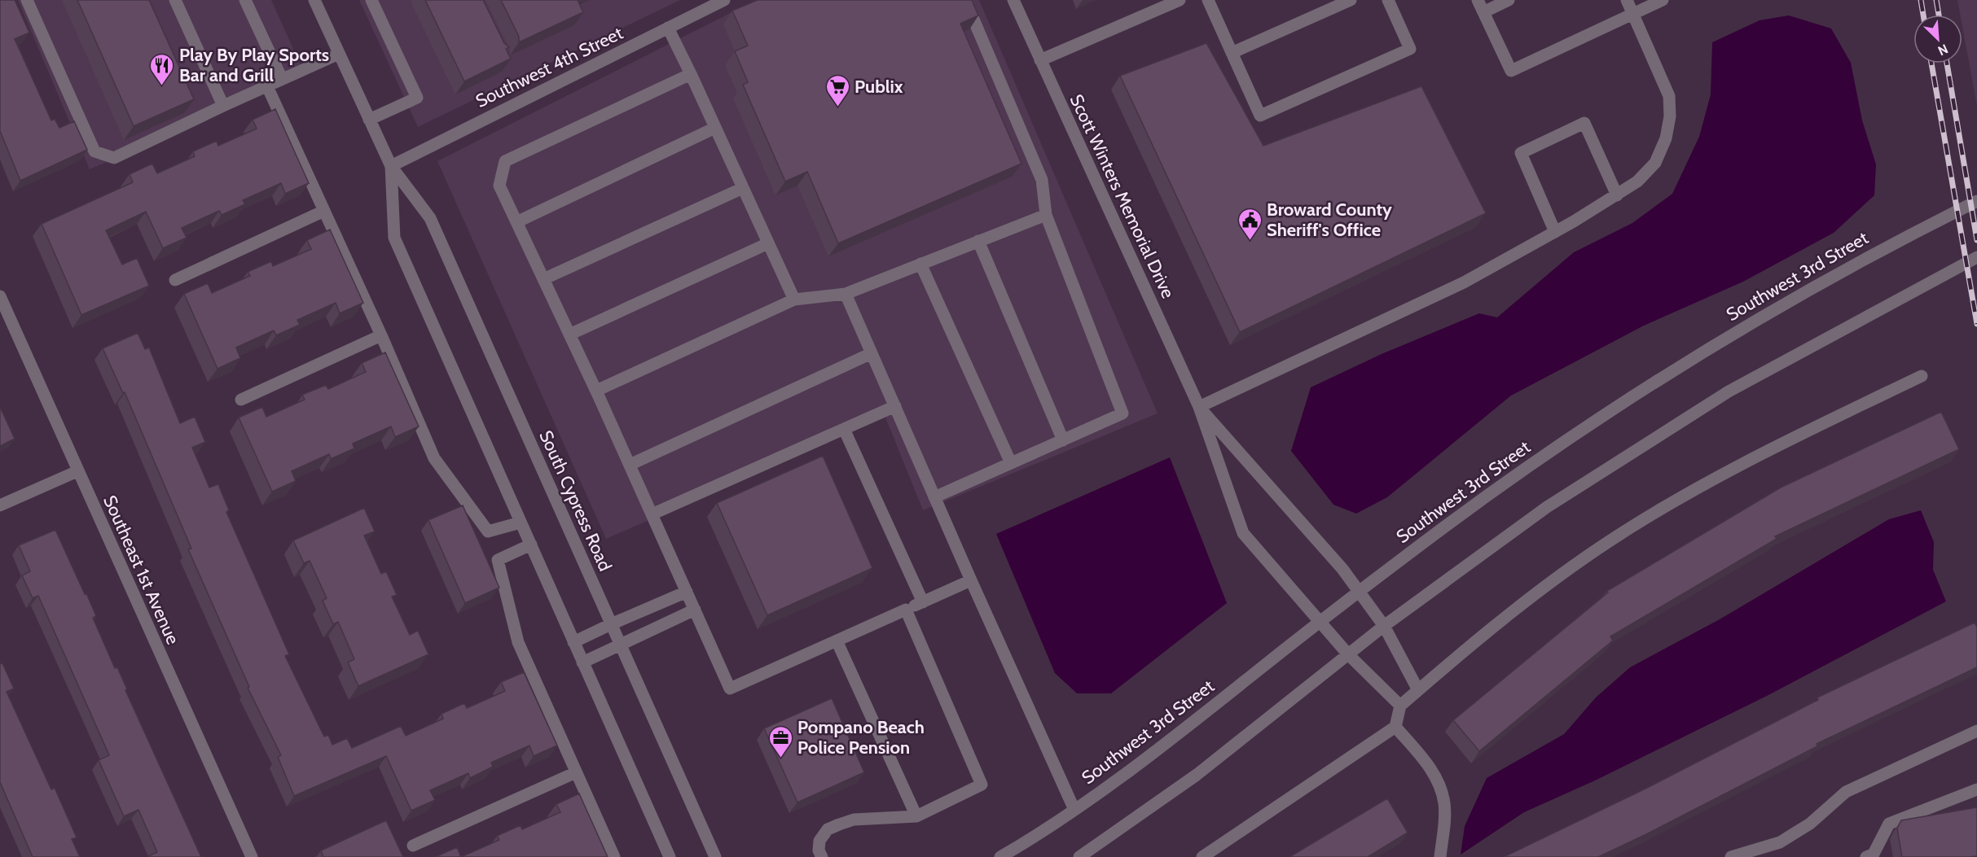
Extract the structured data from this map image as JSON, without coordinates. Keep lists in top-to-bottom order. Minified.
{"streets":{"street":["Southwest 4th Street","Scott Winters Memorial Drive","Southwest 3rd Street","South Cypress Road","Southeast 1st Avenue"]},"crossings":[["Southwest 4th Street","South Cypress Road"],["Scott Winters Memorial Drive","Southwest 3rd Street"]],"places":{"restaurant":["Play By Play Sports Bar and Grill"],"supermarket":["Publix"],"public building":["Broward County Sheriff's Office"],"office":["Pompano Beach Police Pension"]},"north":"bottom right"}
